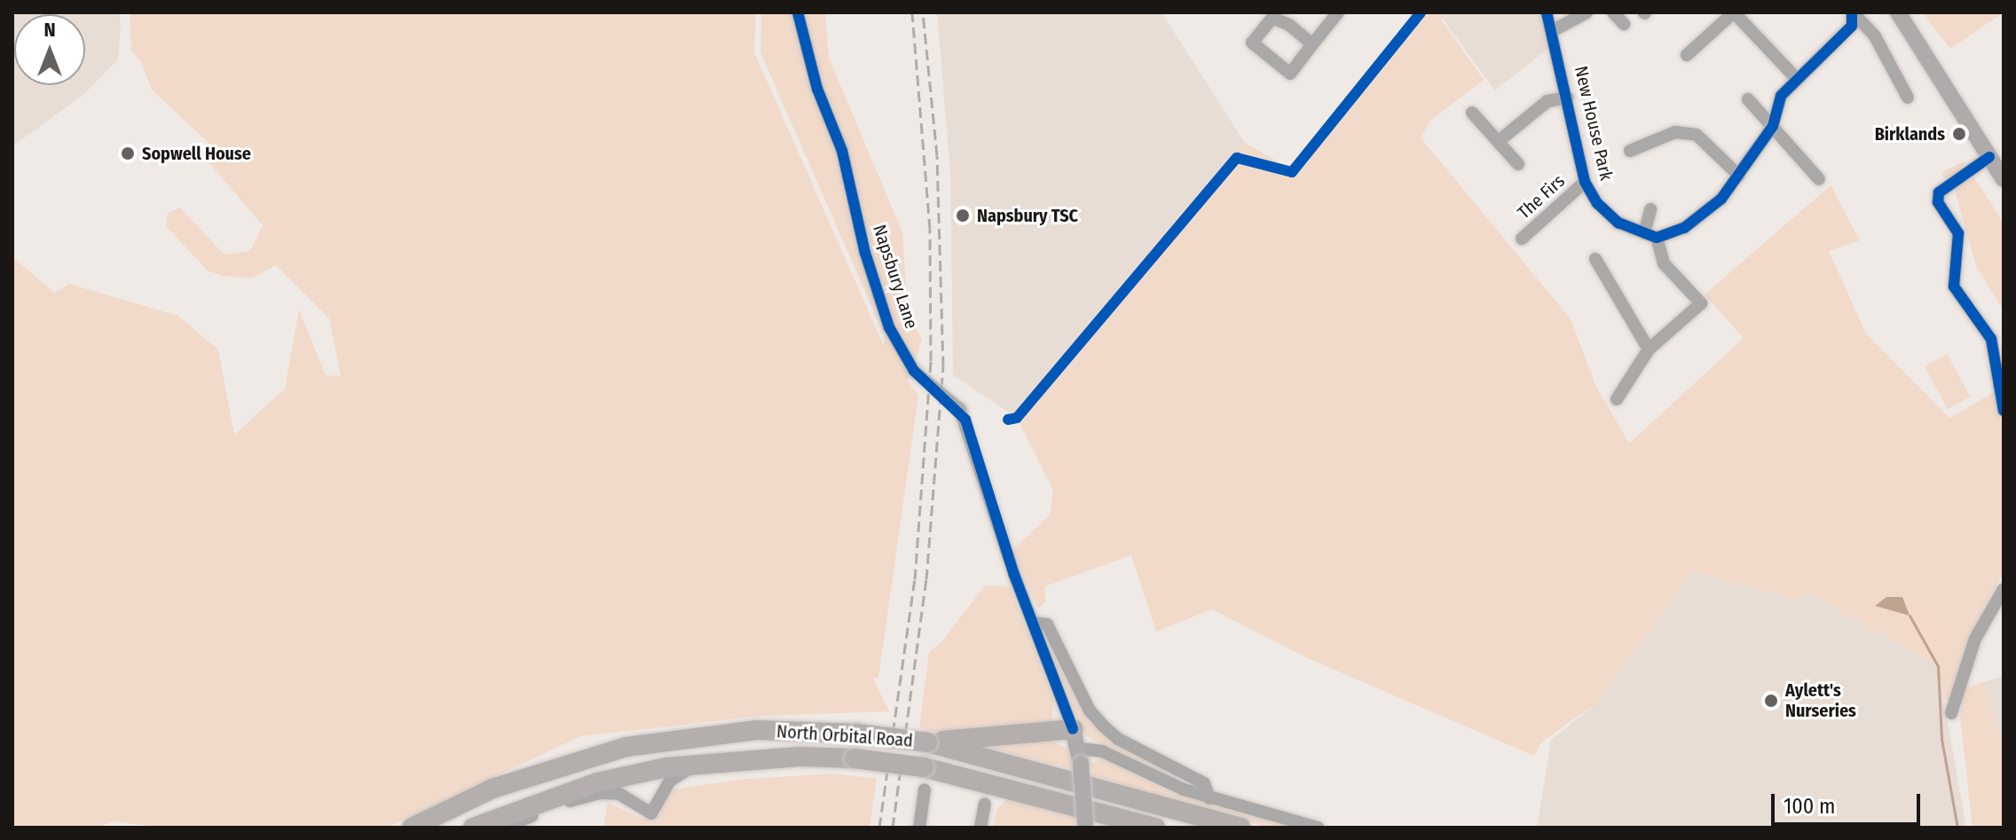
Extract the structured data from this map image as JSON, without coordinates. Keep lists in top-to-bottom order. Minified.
{"streets":{"highway":["North Orbital Road"],"street":["New House Park","The Firs","Napsbury Lane"]},"crossings":[["New House Park","The Firs"]],"places":["Birklands","Sopwell House","Napsbury TSC","Aylett's Nurseries"],"scale_bar":"100 m","north":"top"}
